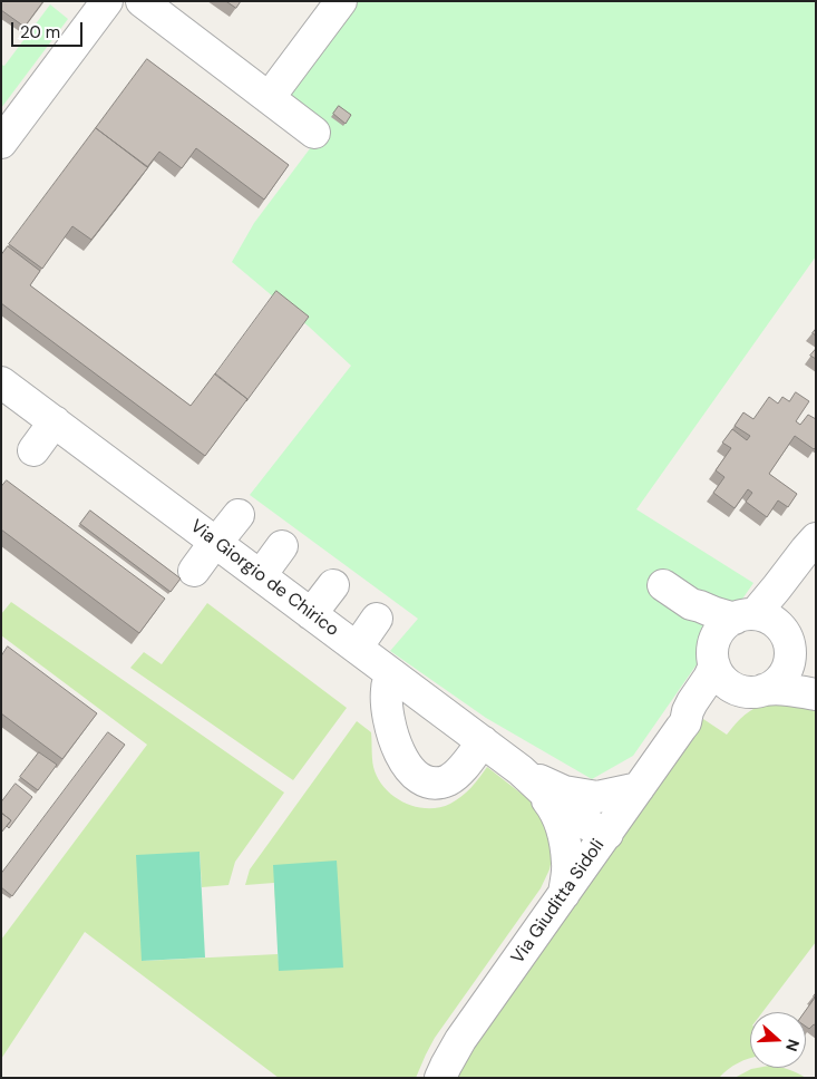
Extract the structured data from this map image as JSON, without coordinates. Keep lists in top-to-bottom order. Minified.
{"streets":{"street":["Via Giorgio de Chirico","Via Giuditta Sidoli"]},"crossings":[["Via Giorgio de Chirico","Via Giuditta Sidoli"]],"scale_bar":"20 m","north":"right"}
